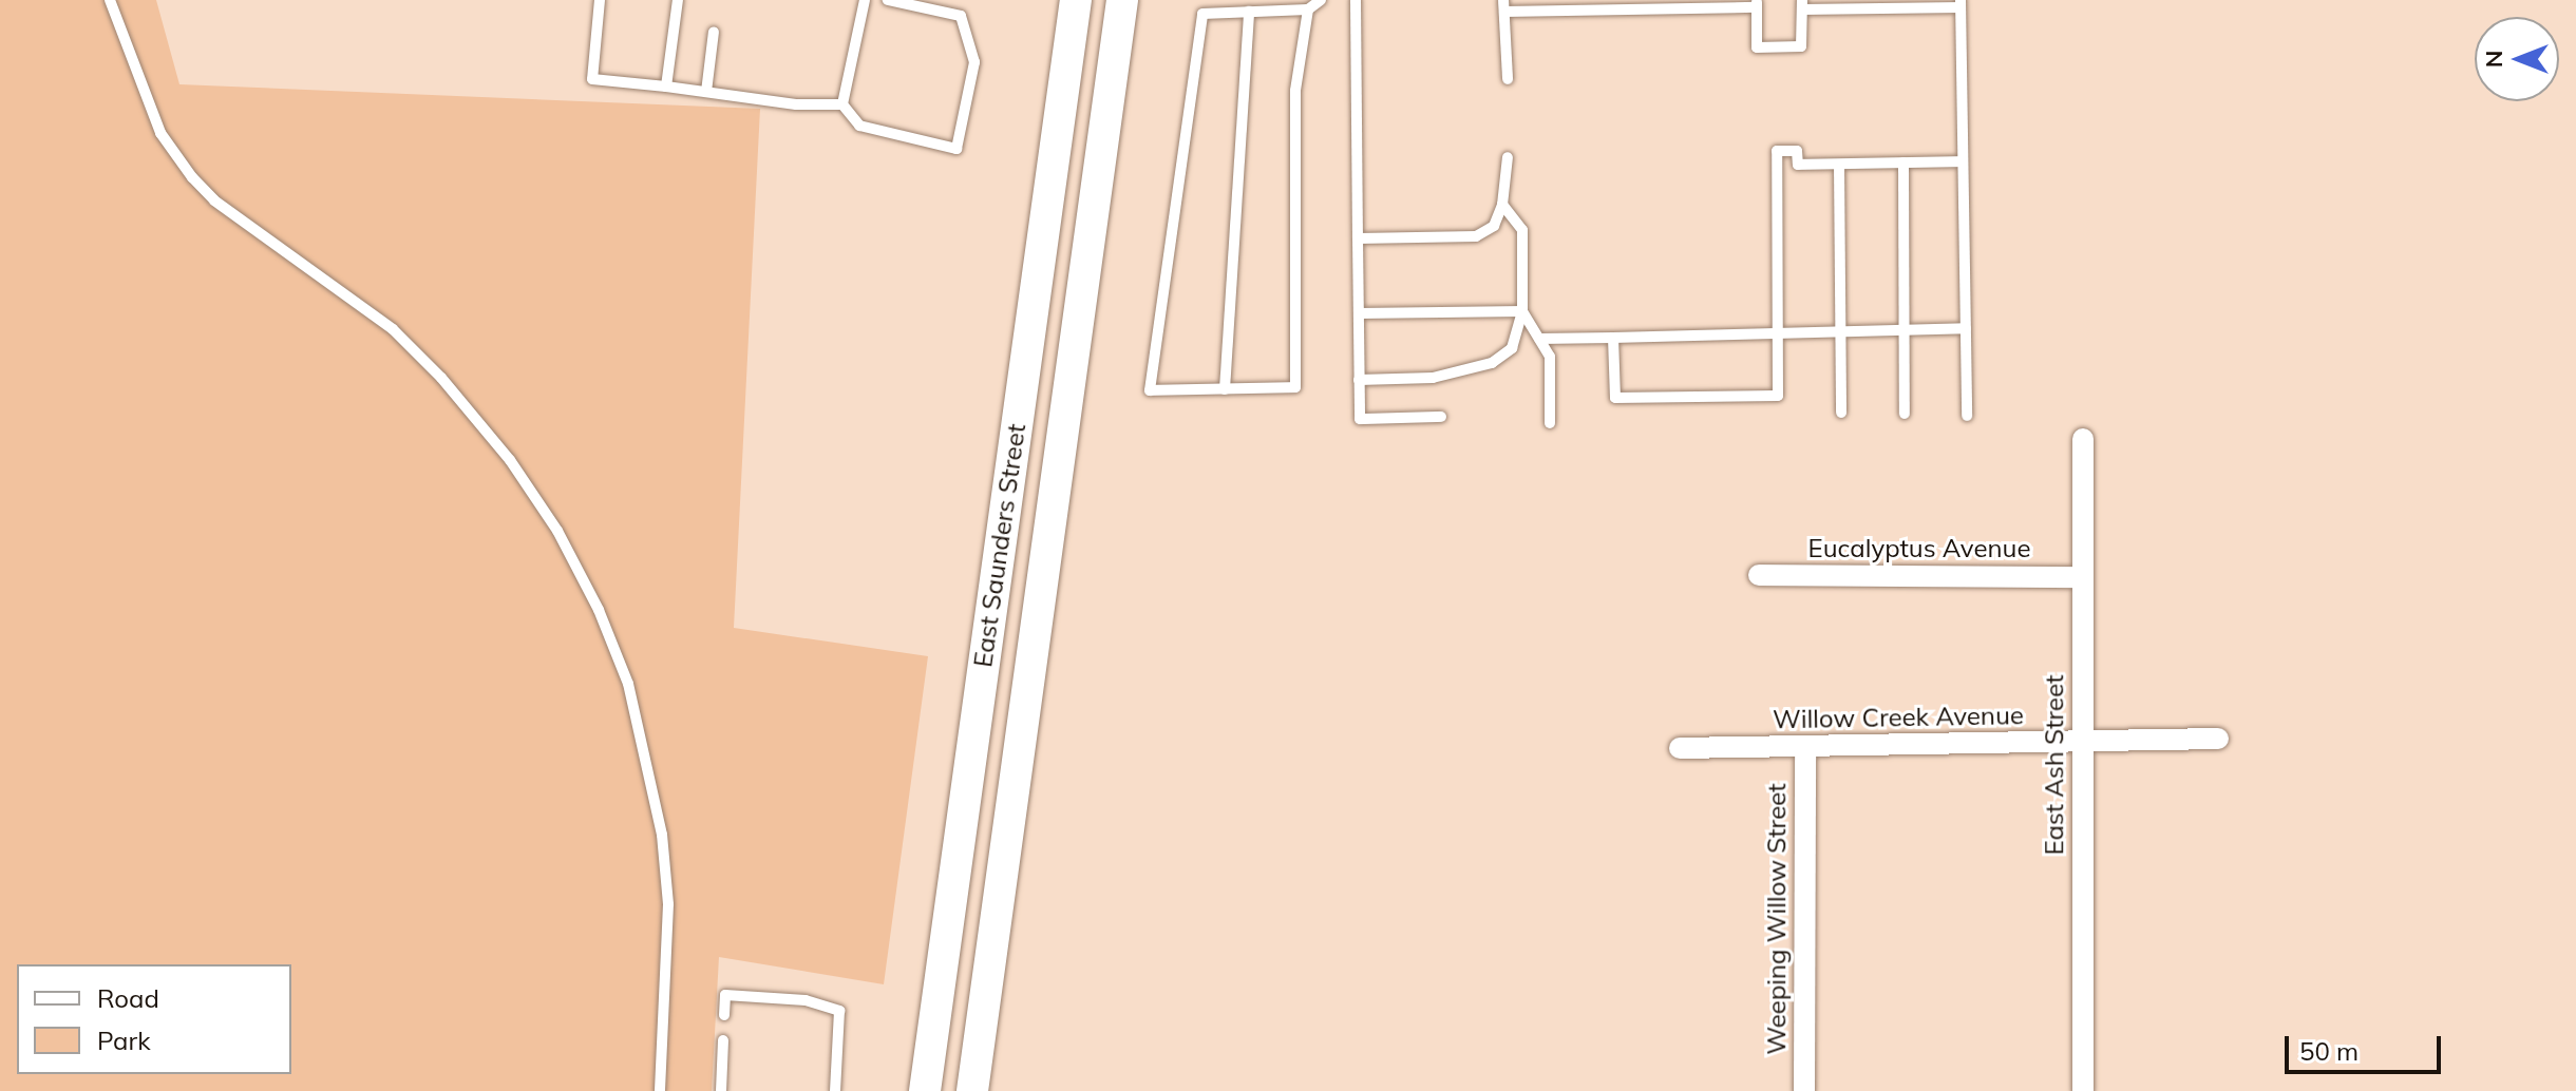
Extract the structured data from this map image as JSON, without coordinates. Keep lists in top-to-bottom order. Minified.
{"streets":{"main road":["East Saunders Street"],"street":["Eucalyptus Avenue","Willow Creek Avenue","East Ash Street","Weeping Willow Street"]},"crossings":[["Eucalyptus Avenue","East Ash Street"],["Willow Creek Avenue","East Ash Street"],["Willow Creek Avenue","Weeping Willow Street"]],"legend":["Road","Park"],"scale_bar":"50 m","north":"left"}
